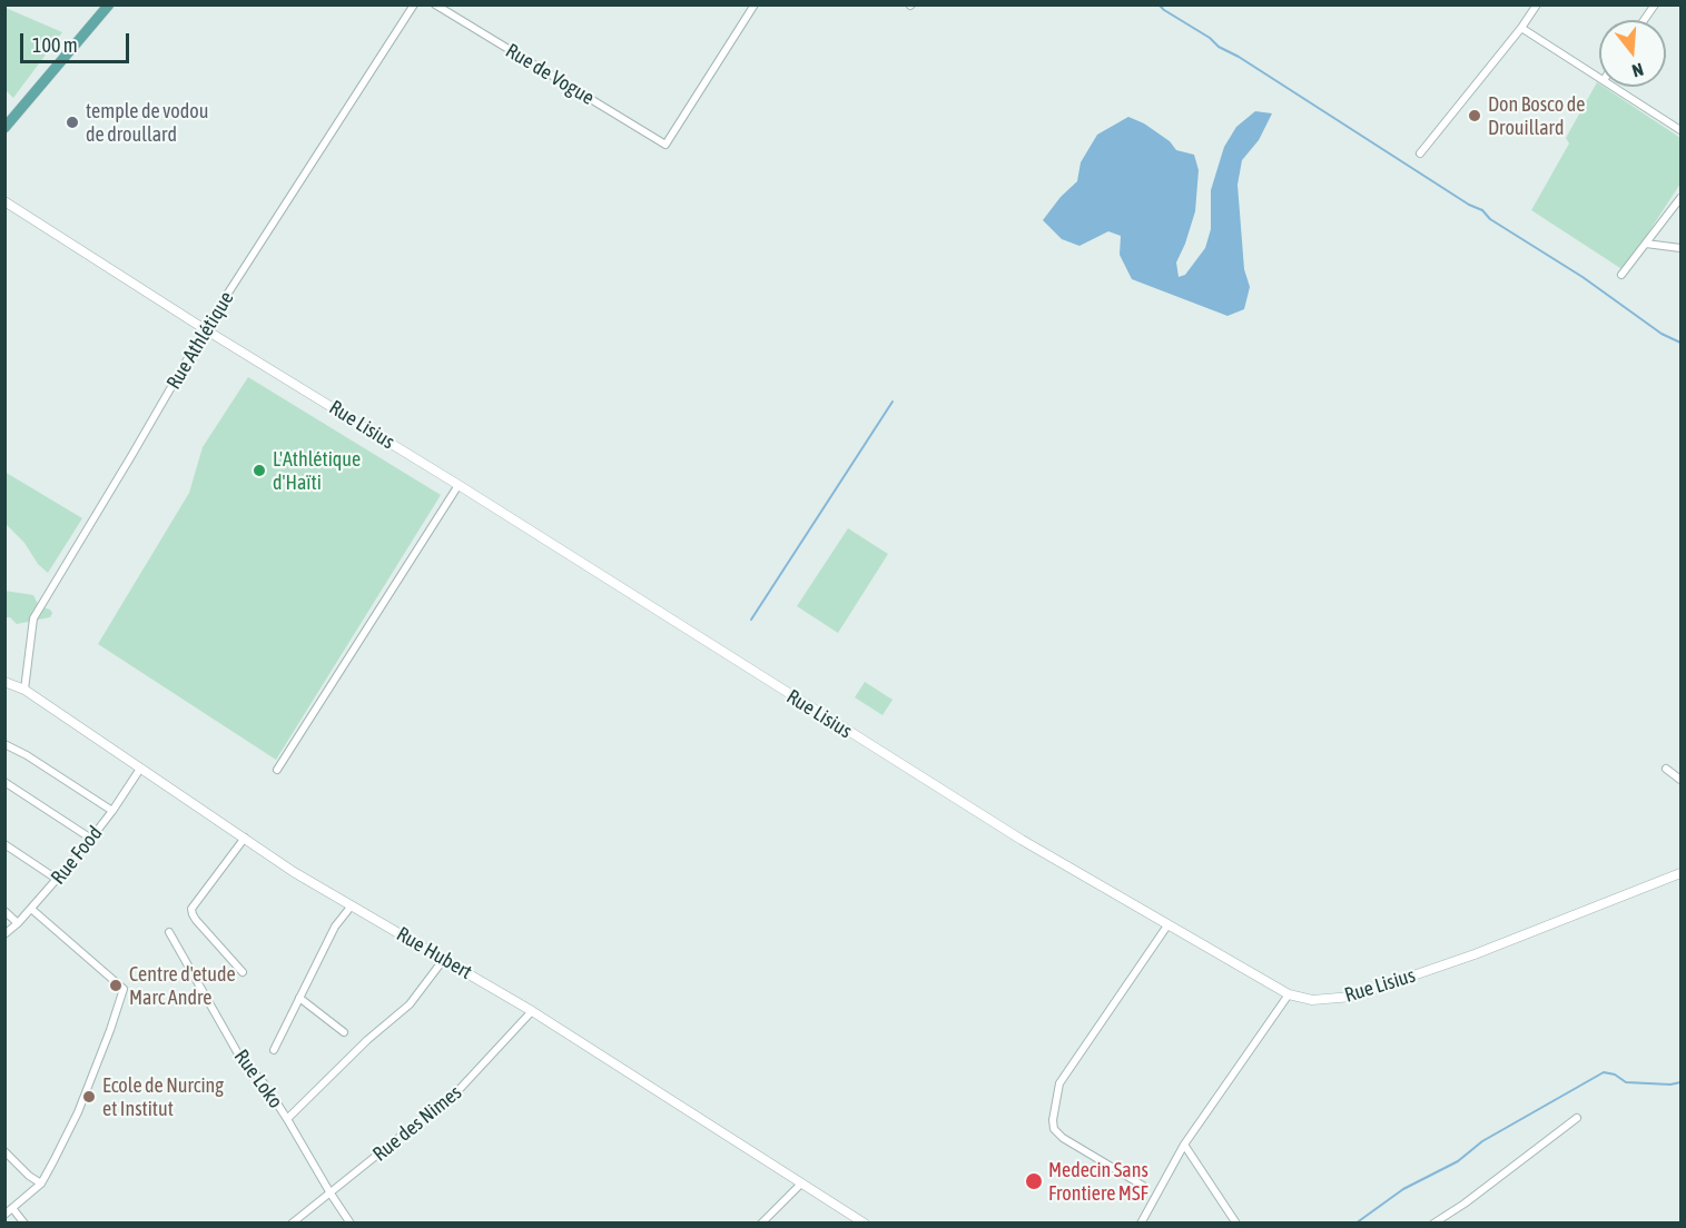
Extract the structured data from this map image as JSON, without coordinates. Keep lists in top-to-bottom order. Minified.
{"streets":{"street":["Rue de Vogue","Rue Athlétique","Rue Lisius","Rue Food","Rue Hubert","Rue Loko","Rue des Nimes"]},"crossings":[["Rue Athlétique","Rue Lisius"],["Rue Athlétique","Rue Hubert"],["Rue Food","Rue Hubert"],["Rue Hubert","Rue des Nimes"],["Rue Loko","Rue des Nimes"]],"places":["Don Bosco de Drouillard","temple de vodou de droullard","L'Athlétique d'Haïti","Centre d'etude Marc Andre","Ecole de Nurcing et Institut","Medecin Sans Frontiere MSF"],"scale_bar":"100 m","north":"bottom"}
